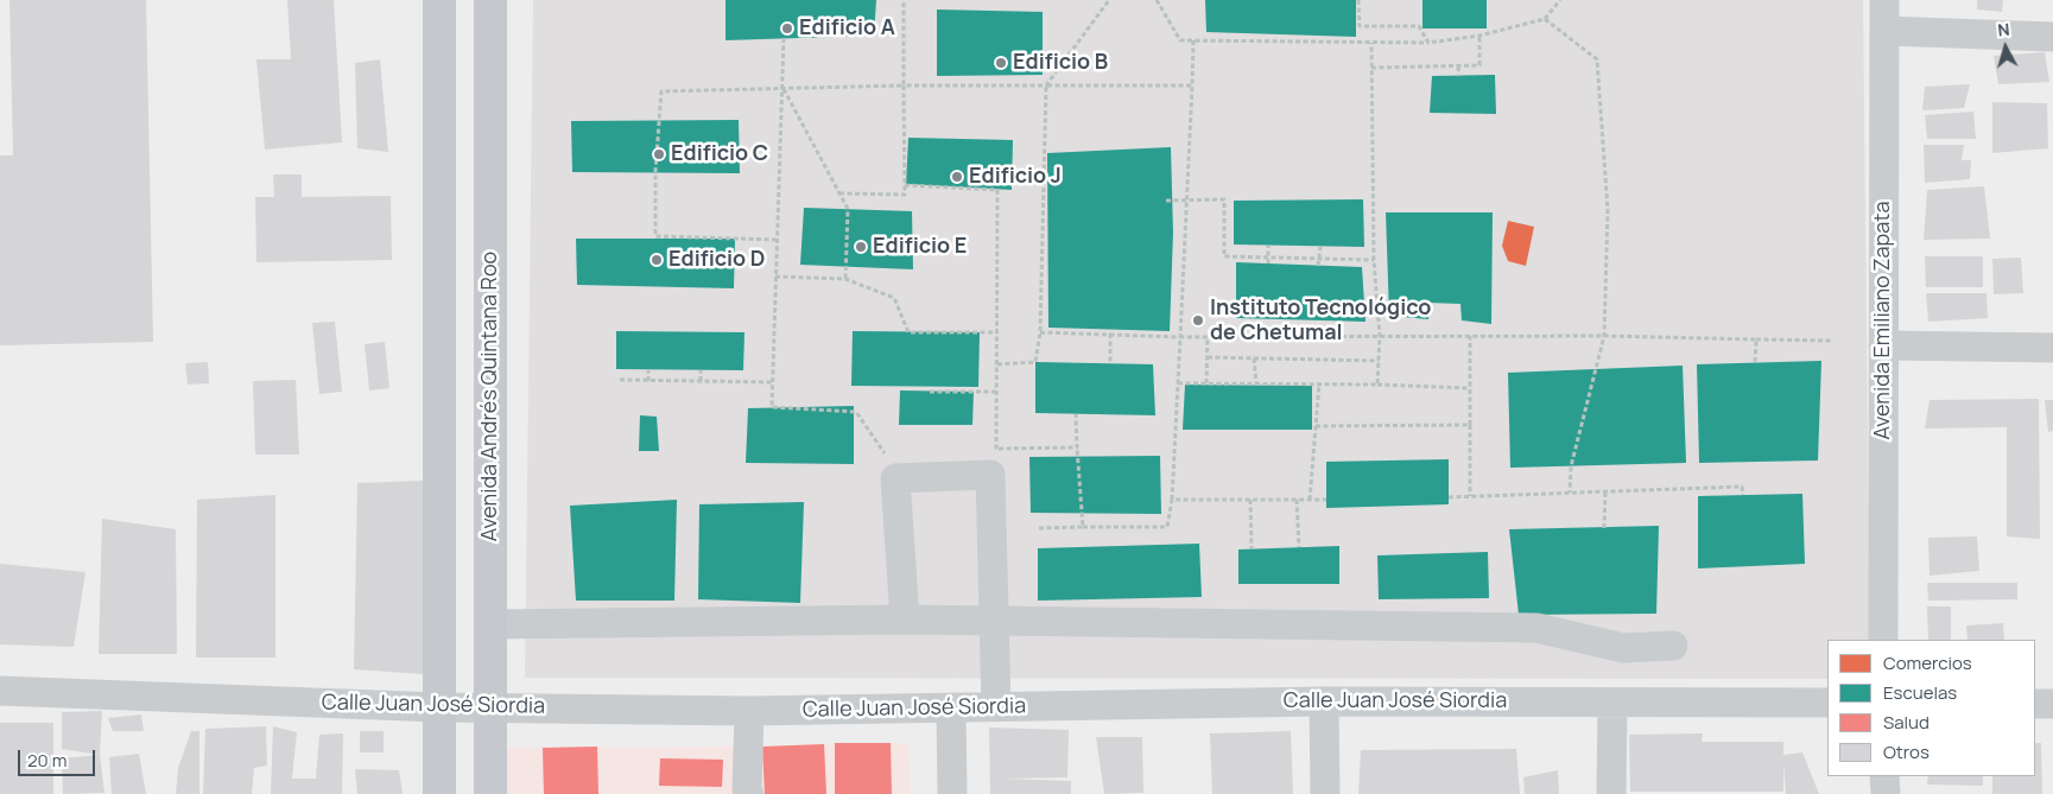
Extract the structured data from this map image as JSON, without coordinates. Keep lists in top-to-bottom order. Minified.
{"streets":{"main road":["Avenida Andrés Quintana Roo"],"street":["Avenida Emiliano Zapata","Calle Juan José Siordia"]},"crossings":[["Avenida Andrés Quintana Roo","Calle Juan José Siordia"]],"places":["Edificio A","Edificio B","Edificio C","Edificio J","Edificio E","Edificio D","Instituto Tecnológico de Chetumal"],"legend":["Comercios","Escuelas","Salud","Otros"],"scale_bar":"20 m","north":"top"}
